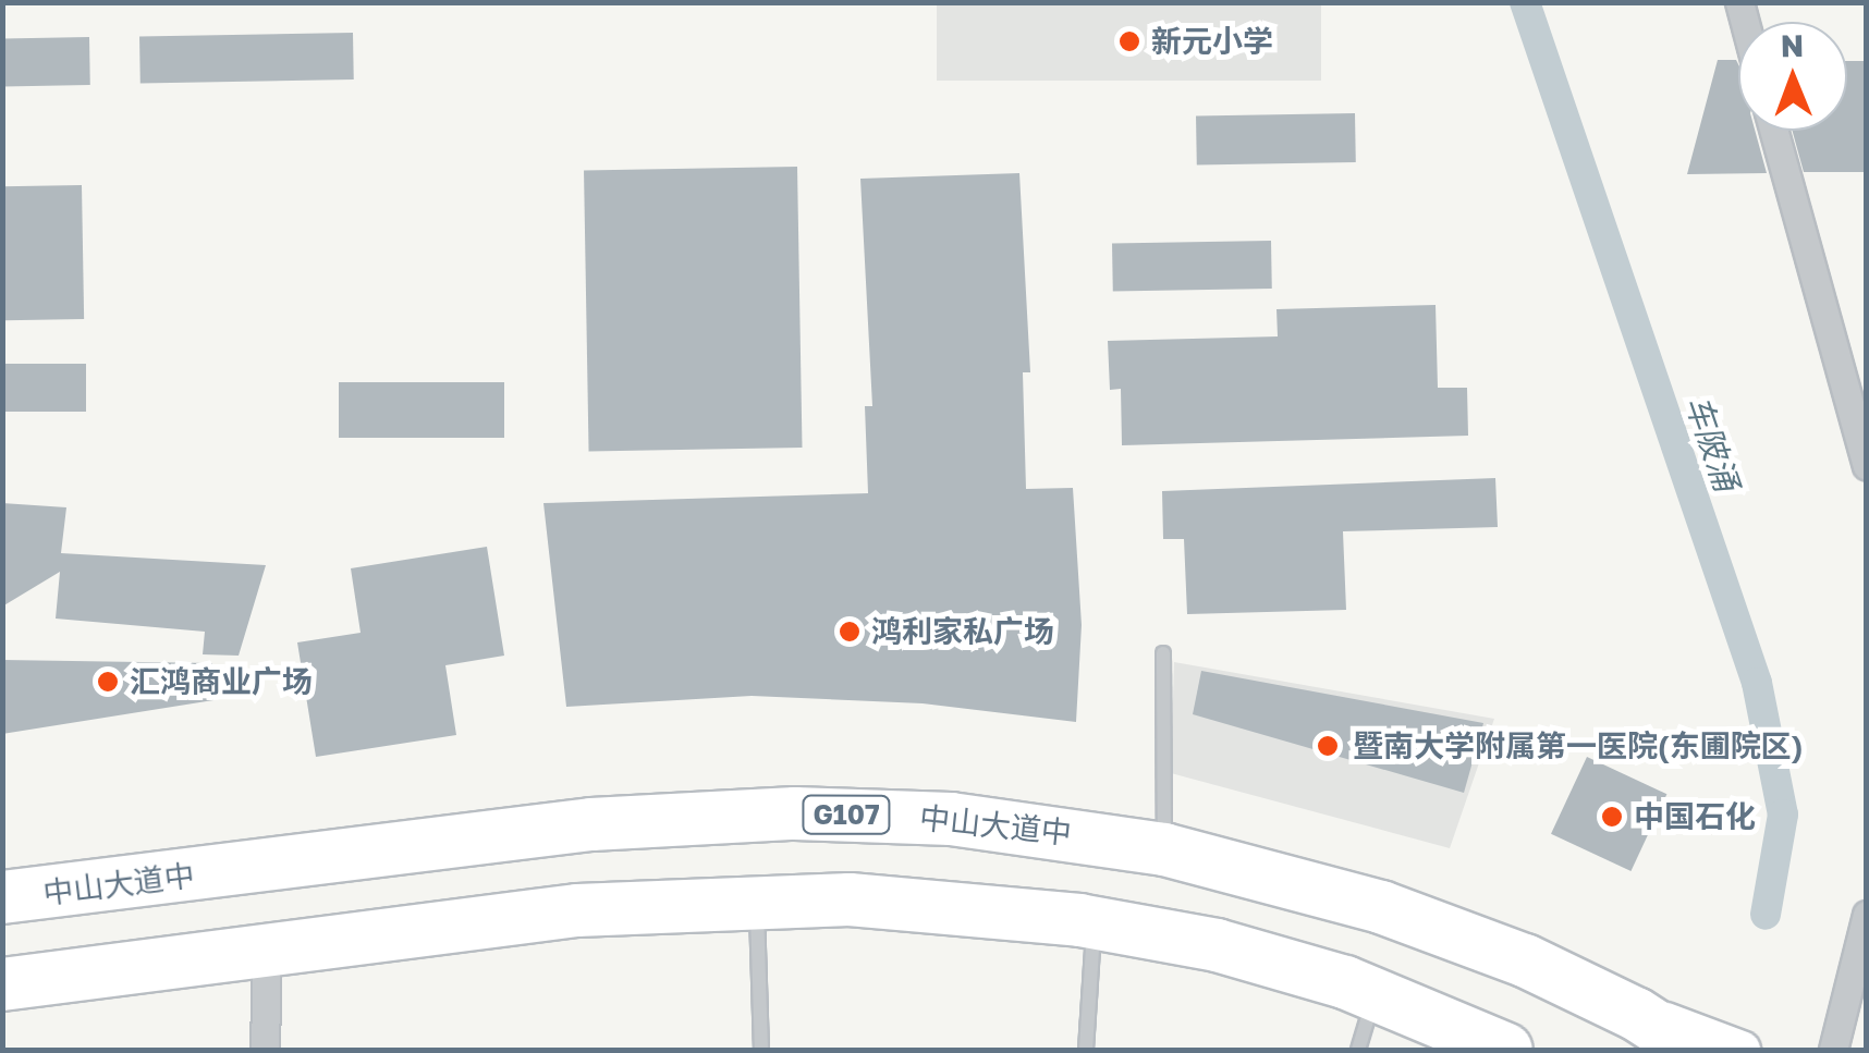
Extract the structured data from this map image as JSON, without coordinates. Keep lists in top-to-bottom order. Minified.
{"streets":{"highway":["G107","中山大道中"]},"water":["车陂涌"],"places":["新元小学","鸿利家私广场","汇鸿商业广场","暨南大学附属第一医院(东圃院区)","中国石化"],"north":"top"}
